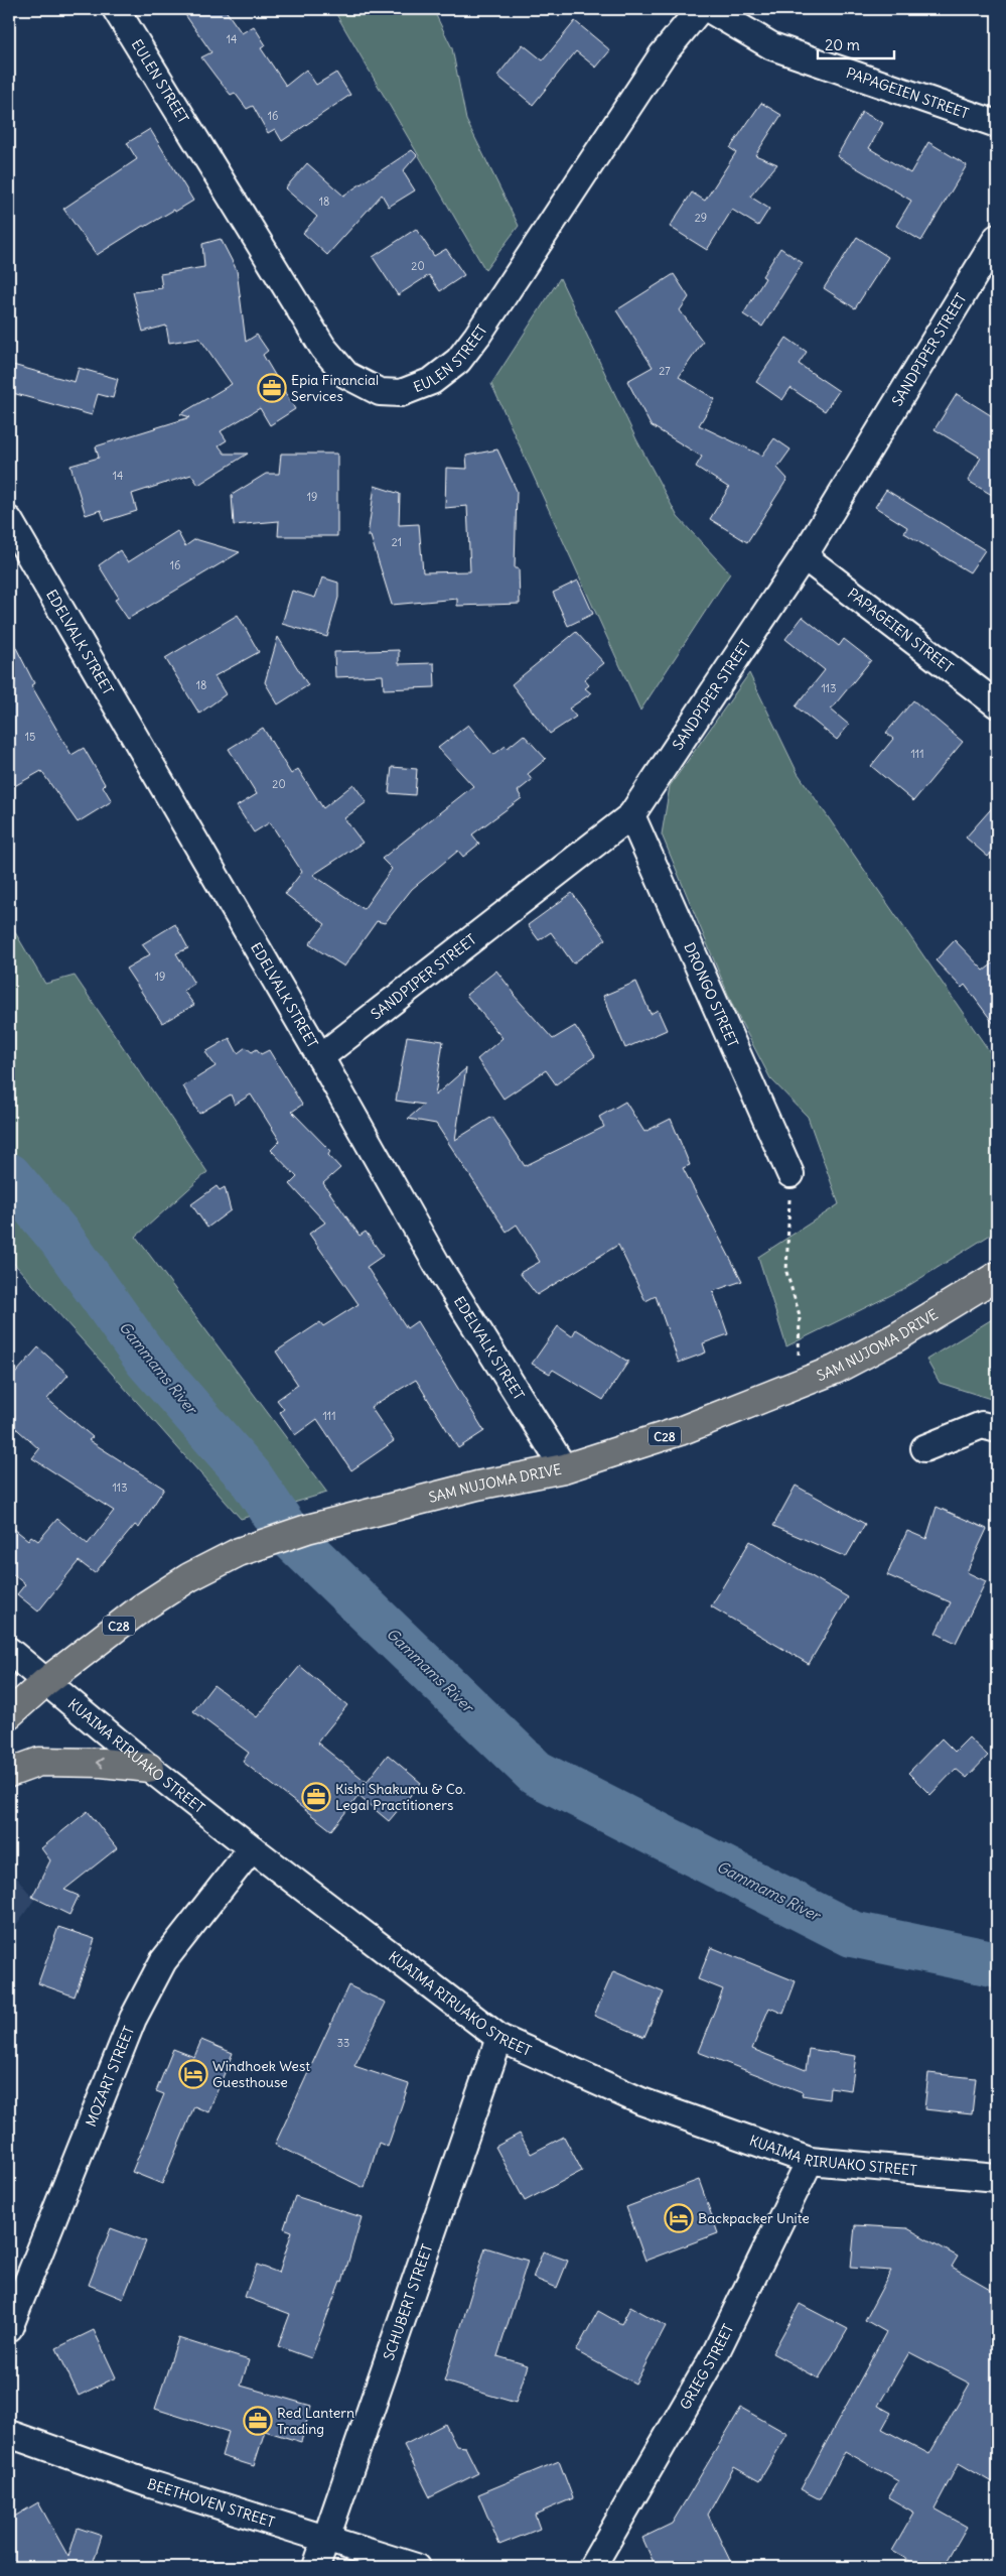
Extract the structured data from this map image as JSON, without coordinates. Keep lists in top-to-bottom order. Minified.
{"streets":{"highway":["SAM NUJOMA DRIVE","C28"],"street":["EULEN STREET","PAPAGEIEN STREET","SANDPIPER STREET","EDELVALK STREET","DRONGO STREET","KUAIMA RIRUAKO STREET","MOZART STREET","SCHUBERT STREET","GRIEG STREET","BEETHOVEN STREET"]},"crossings":[["PAPAGEIEN STREET","SANDPIPER STREET"],["SANDPIPER STREET","EDELVALK STREET"],["SANDPIPER STREET","DRONGO STREET"],["EDELVALK STREET","SAM NUJOMA DRIVE"],["SAM NUJOMA DRIVE","KUAIMA RIRUAKO STREET"],["KUAIMA RIRUAKO STREET","MOZART STREET"],["KUAIMA RIRUAKO STREET","SCHUBERT STREET"],["KUAIMA RIRUAKO STREET","GRIEG STREET"],["SCHUBERT STREET","BEETHOVEN STREET"]],"water":["Gammams River"],"places":{"office":["Epia Financial Services","Kishi Shakumu & Co. Legal Practitioners","Red Lantern Trading"],"hotel":["Windhoek West Guesthouse","Backpacker Unite"]},"house_numbers":["14","16","18","29","20","27","14","19","21","16","18","113","15","111","20","19","111","113","33"],"scale_bar":"20 m"}
